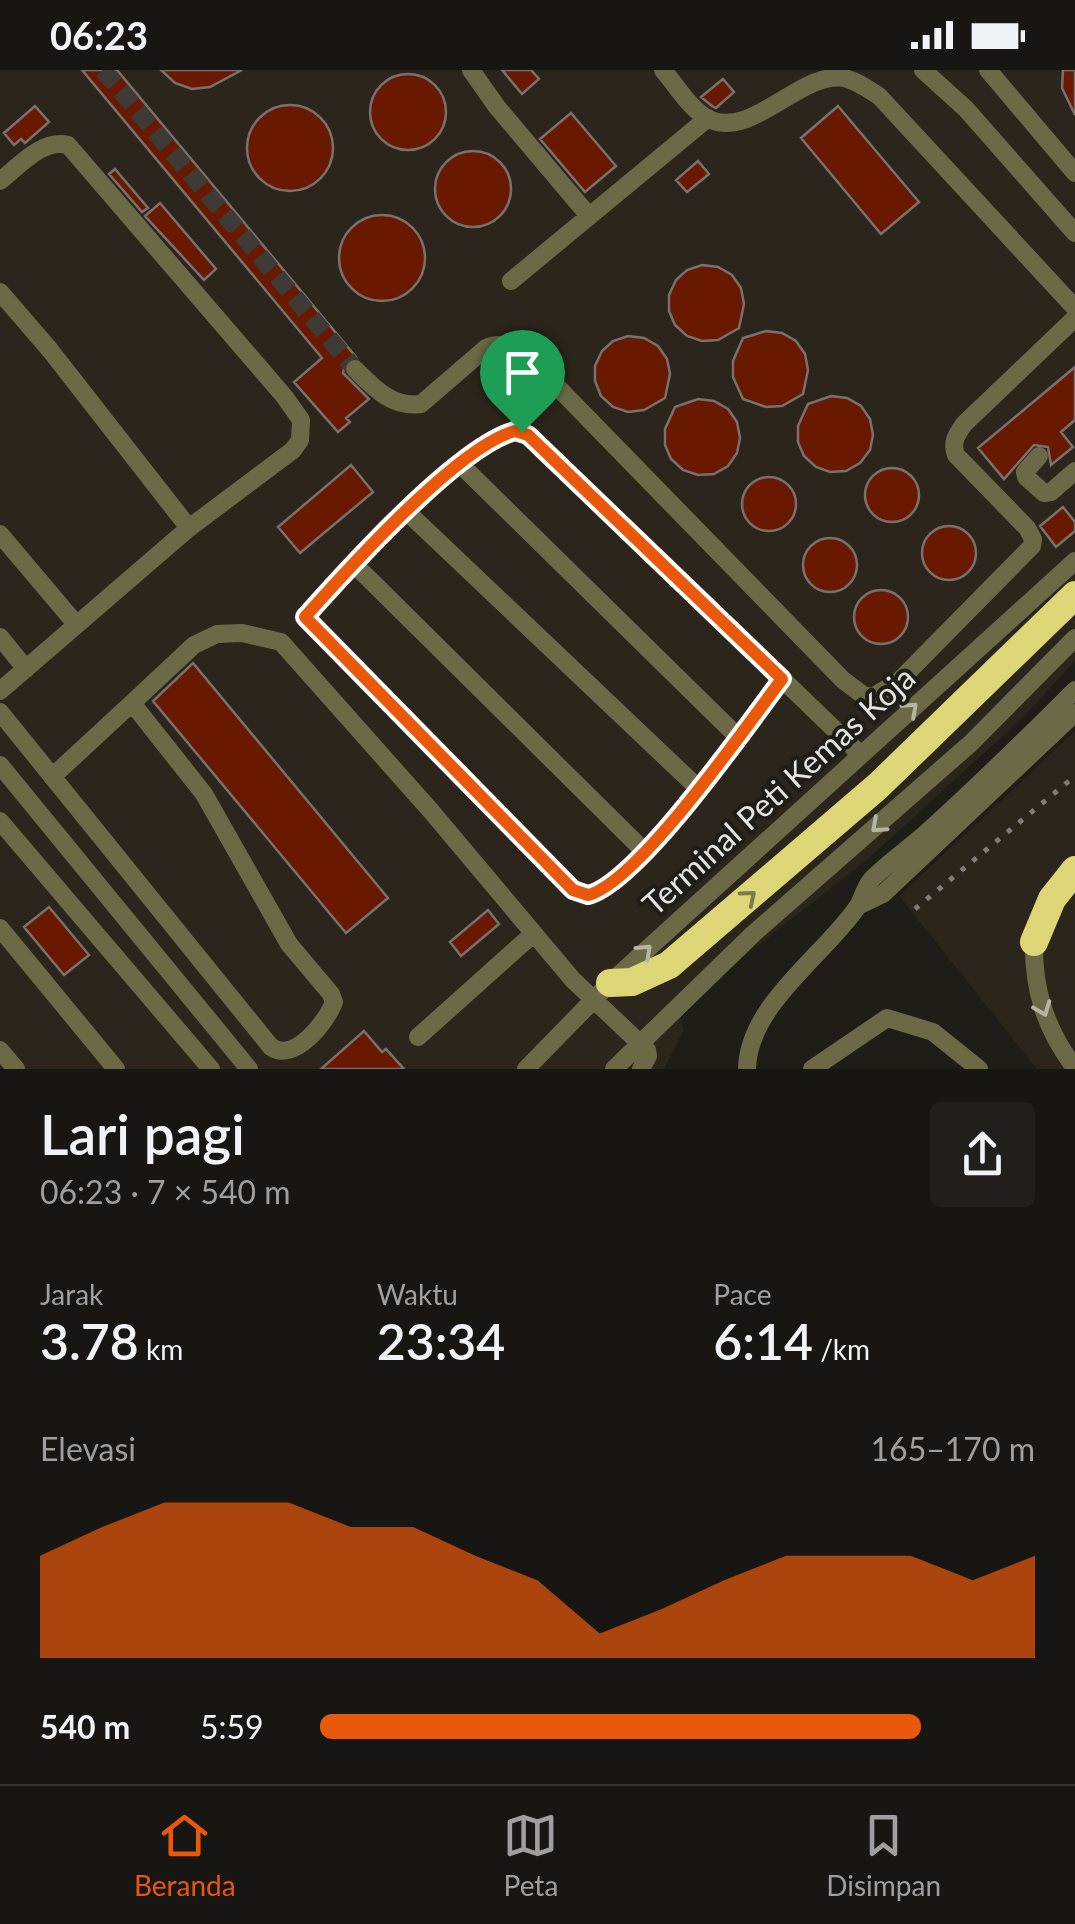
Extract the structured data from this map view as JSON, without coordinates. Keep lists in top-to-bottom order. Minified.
{"streets":{"street":["Terminal Peti Kemas Koja"]},"page":{"status":"06:23","heading":["Lari pagi","06:23 · 7 × 540 m"],"stats":[["Jarak","3.78 km"],["Waktu","23:34"],["Pace","6:14 /km"]],"chart":["Elevasi","165–170 m"],"list":[{"name":"540 m","note":"5:59"}],"tabs":["Beranda","Peta","Disimpan"]}}
